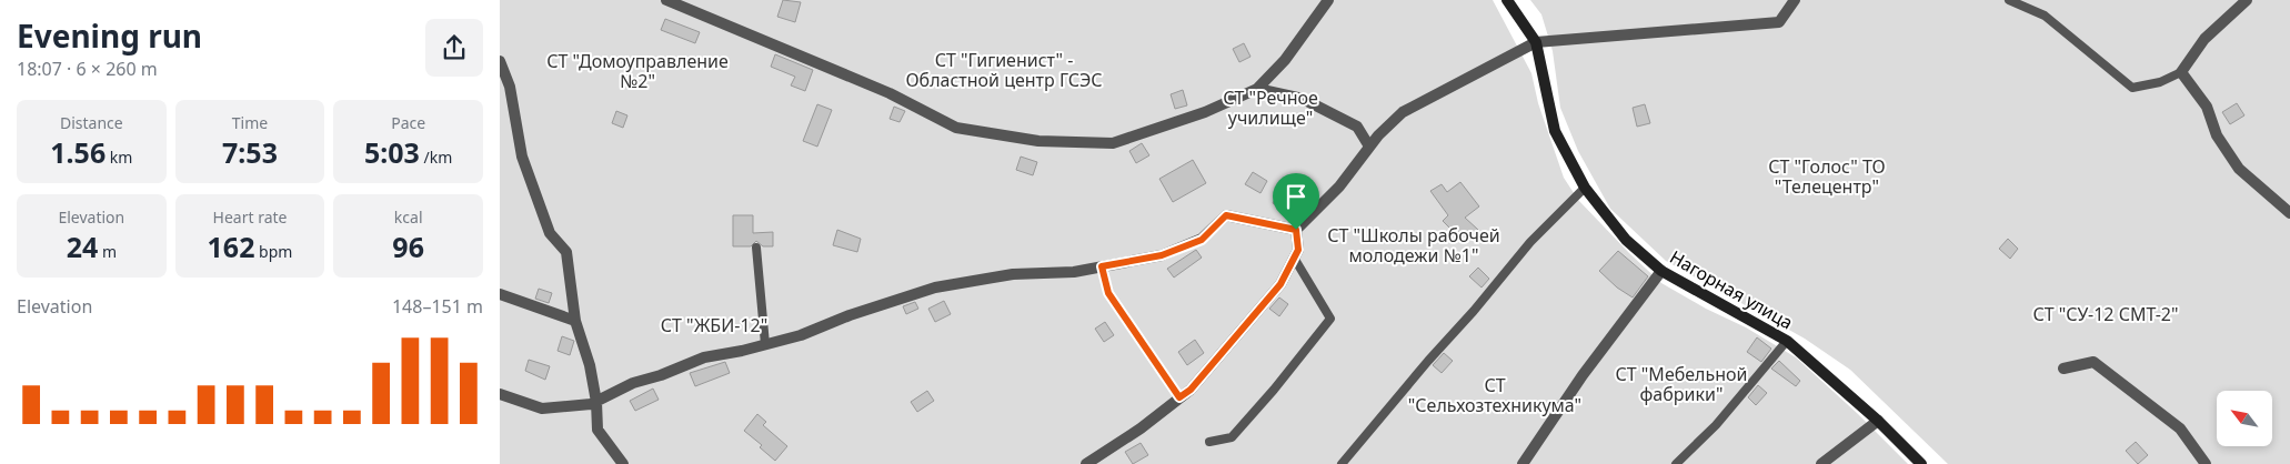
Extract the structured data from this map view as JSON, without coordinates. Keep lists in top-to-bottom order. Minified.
{"streets":{"street":["Нагорная улица"]},"parks":["СТ \"Гигиенист\" - Областной центр ГСЭС","СТ \"Домоуправление №2\"","СТ \"Речное училище\"","СТ \"Голос\" ТО \"Телецентр\"","СТ \"Школы рабочей молодежи №1\"","СТ \"СУ-12 СМТ-2\"","СТ \"ЖБИ-12\"","СТ \"Мебельной фабрики\"","СТ \"Сельхозтехникума\""],"north":"top left","page":{"heading":["Evening run","18:07 · 6 × 260 m"],"stats":[["Distance","1.56 km"],["Time","7:53"],["Pace","5:03 /km"],["Elevation","24 m"],["Heart rate","162 bpm"],["kcal","96"]],"chart":["Elevation","148–151 m"]}}
